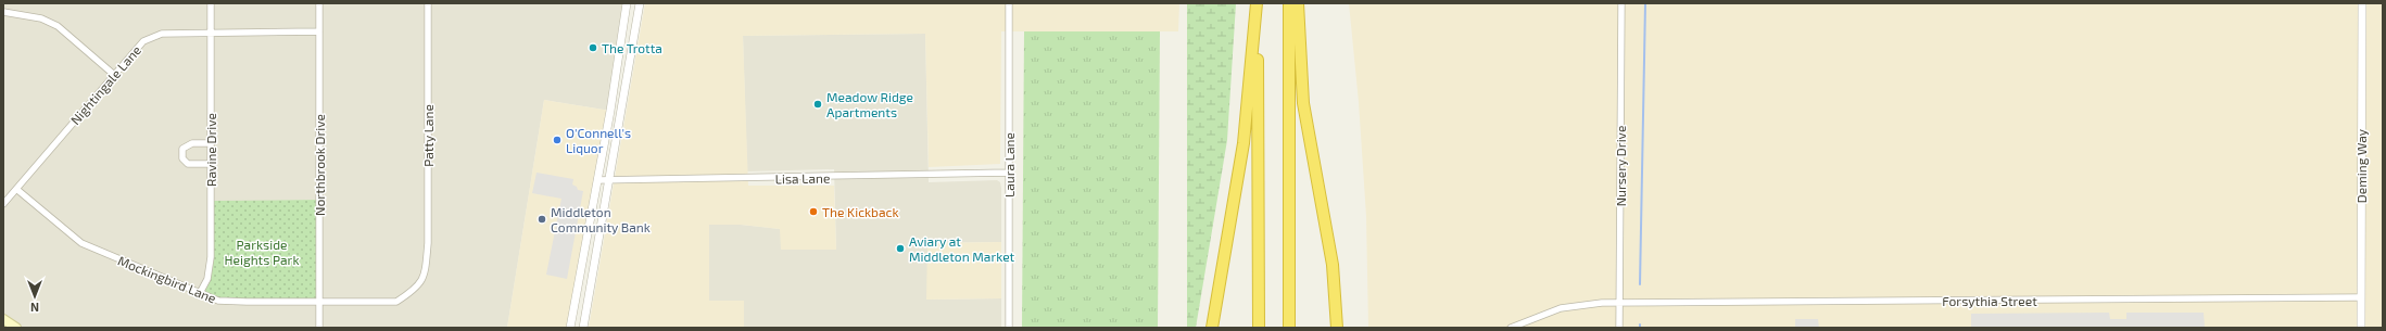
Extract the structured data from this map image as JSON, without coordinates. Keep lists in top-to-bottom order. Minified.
{"streets":{"street":["Nightingale Lane","Patty Lane","Ravine Drive","Northbrook Drive","Laura Lane","Nursery Drive","Deming Way","Lisa Lane","Mockingbird Lane","Forsythia Street"]},"crossings":[["Nightingale Lane","Ravine Drive"],["Nightingale Lane","Northbrook Drive"],["Nightingale Lane","Mockingbird Lane"],["Patty Lane","Mockingbird Lane"],["Ravine Drive","Mockingbird Lane"],["Northbrook Drive","Mockingbird Lane"],["Laura Lane","Lisa Lane"],["Nursery Drive","Forsythia Street"],["Deming Way","Forsythia Street"]],"parks":["Parkside Heights Park"],"places":["The Trotta","Meadow Ridge Apartments","O'Connell's Liquor","The Kickback","Middleton Community Bank","Aviary at Middleton Market"],"north":"bottom"}
